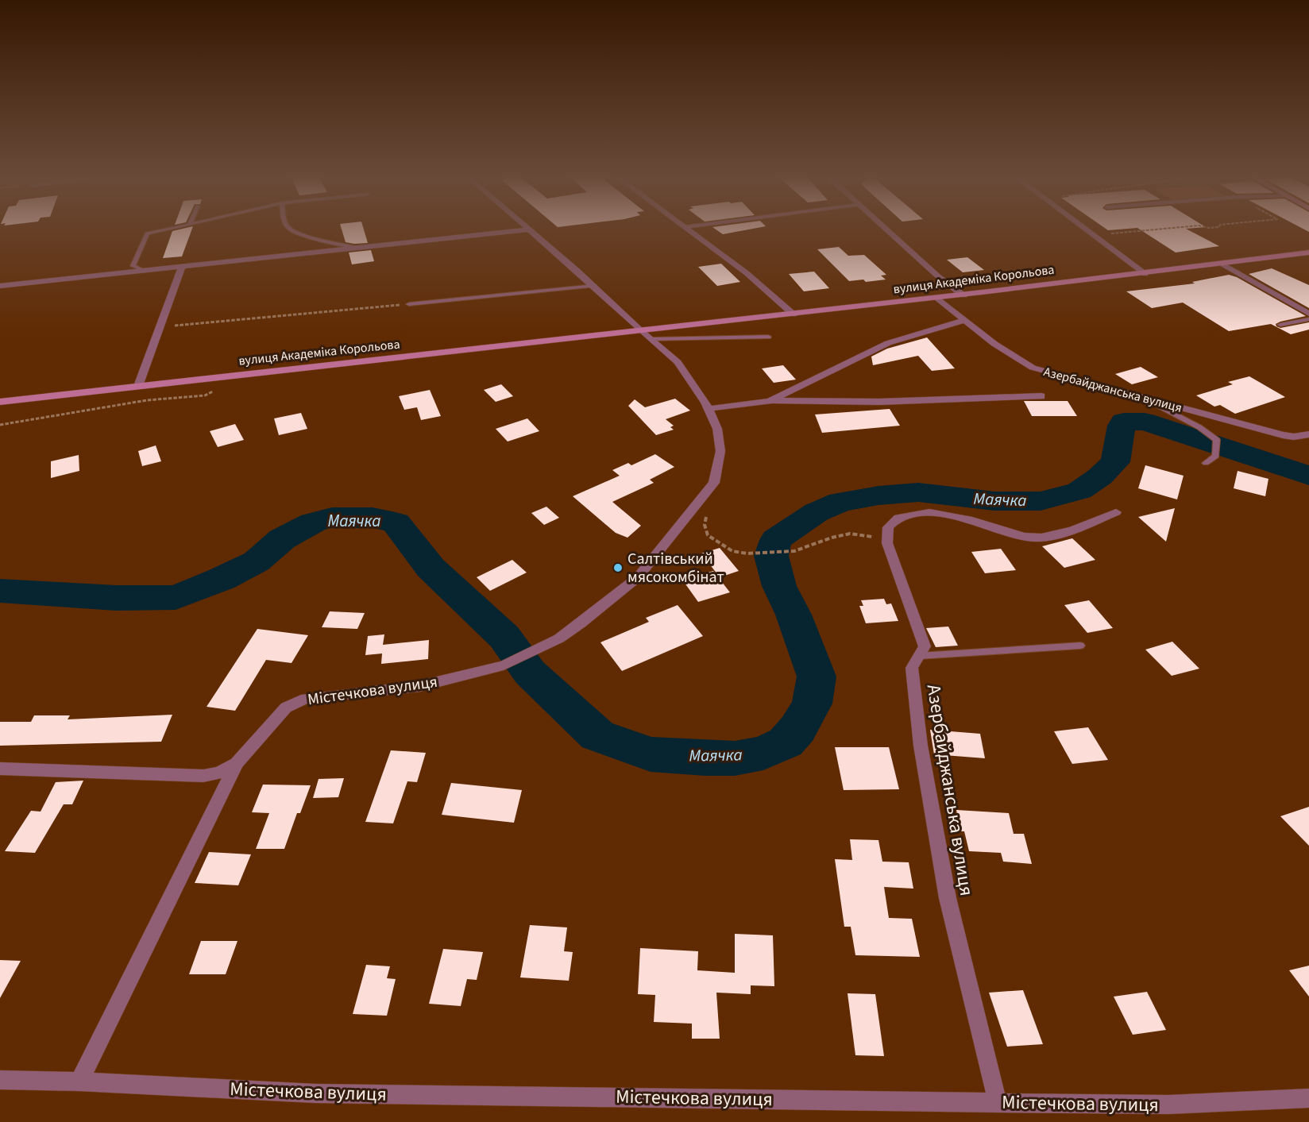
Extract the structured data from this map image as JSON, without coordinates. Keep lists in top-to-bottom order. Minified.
{"streets":{"main road":["вулиця Академіка Корольова"],"street":["Азербайджанська вулиця","Містечкова вулиця"]},"crossings":[["вулиця Академіка Корольова","Азербайджанська вулиця"],["Азербайджанська вулиця","Містечкова вулиця"]],"water":["Маячка"],"places":["Салтівський мясокомбінат"]}
